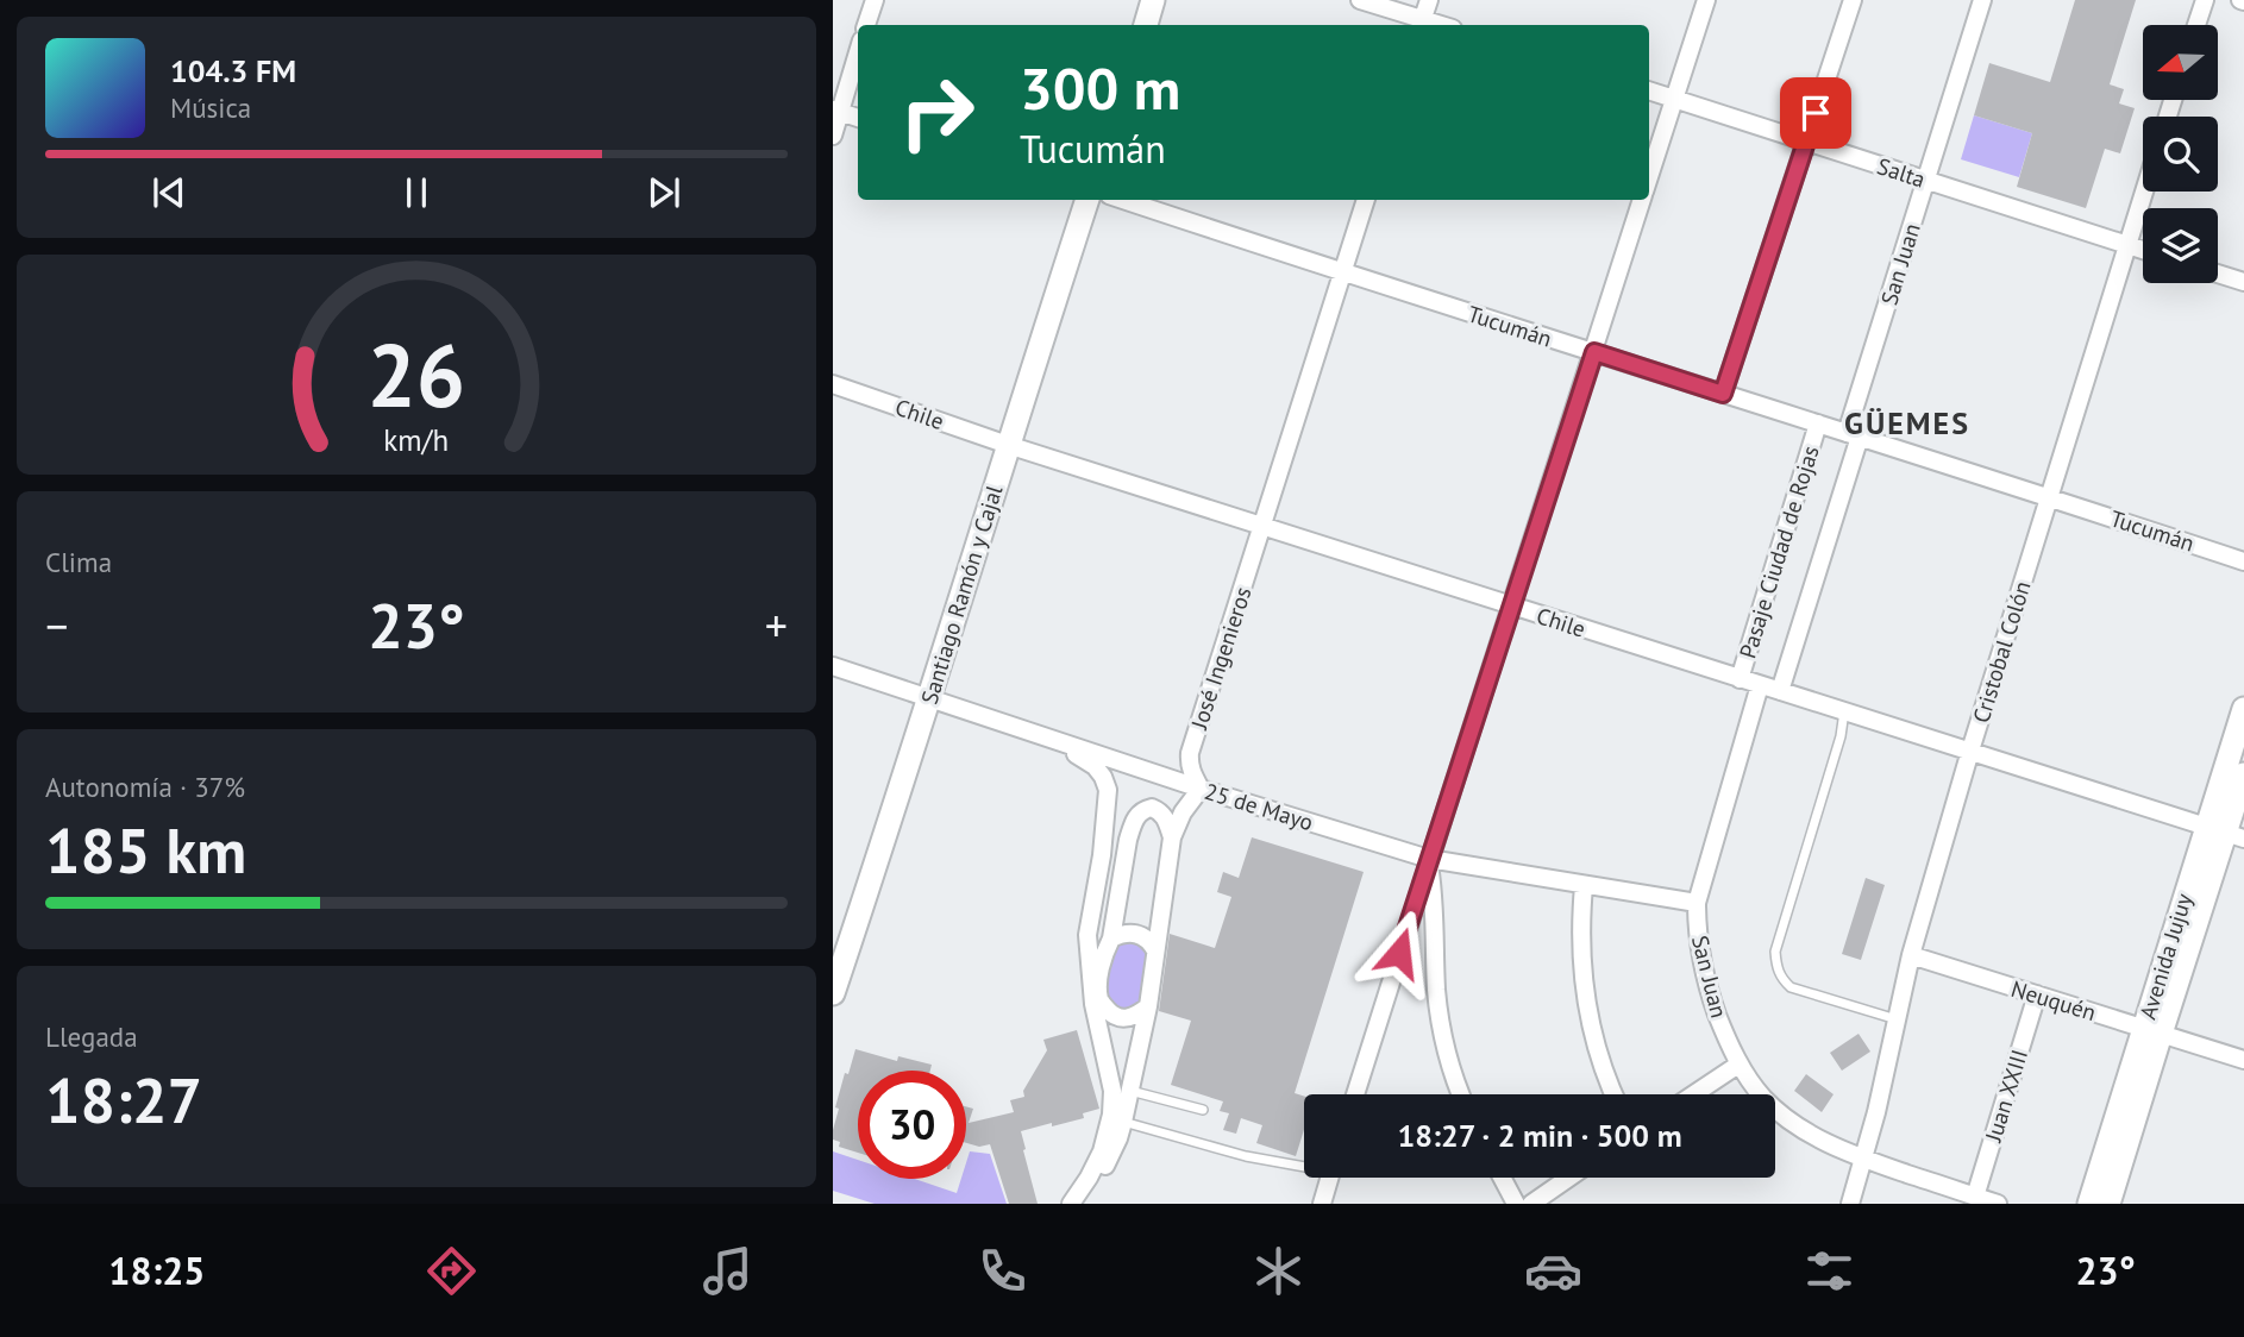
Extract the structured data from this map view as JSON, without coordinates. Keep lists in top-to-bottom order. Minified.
{"streets":{"street":["Salta","San Juan","Tucumán","Chile","Pasaje Ciudad de Rojas","Santiago Ramón y Cajal","Cristobal Colón","José Ingenieros","25 de Mayo","Avenida Jujuy","Neuquén","Juan XXIII"]},"crossings":[["Salta","San Juan"],["Salta","Cristobal Colón"],["San Juan","Tucumán"],["San Juan","Chile"],["San Juan","Cristobal Colón"],["San Juan","25 de Mayo"],["San Juan","Juan XXIII"],["Tucumán","Pasaje Ciudad de Rojas"],["Tucumán","Cristobal Colón"],["Tucumán","José Ingenieros"],["Chile","Pasaje Ciudad de Rojas"],["Chile","Santiago Ramón y Cajal"],["Chile","Cristobal Colón"],["Chile","José Ingenieros"],["Chile","Avenida Jujuy"],["Santiago Ramón y Cajal","25 de Mayo"],["Cristobal Colón","Neuquén"],["José Ingenieros","25 de Mayo"],["Avenida Jujuy","Neuquén"],["Neuquén","Juan XXIII"]],"districts":["GÜEMES"],"north":"left","page":{"turn":["300 m","Tucumán"],"song":["104.3 FM","Música"],"tile":["Clima",["Autonomía · 37%","185 km"],["Llegada","18:27"]],"heat":["−","23°","+"],"limit":"30","trip":"18:27 · 2 min · 500 m","tabs":["18:25","23°"],"gauge":["26","km/h"]}}
